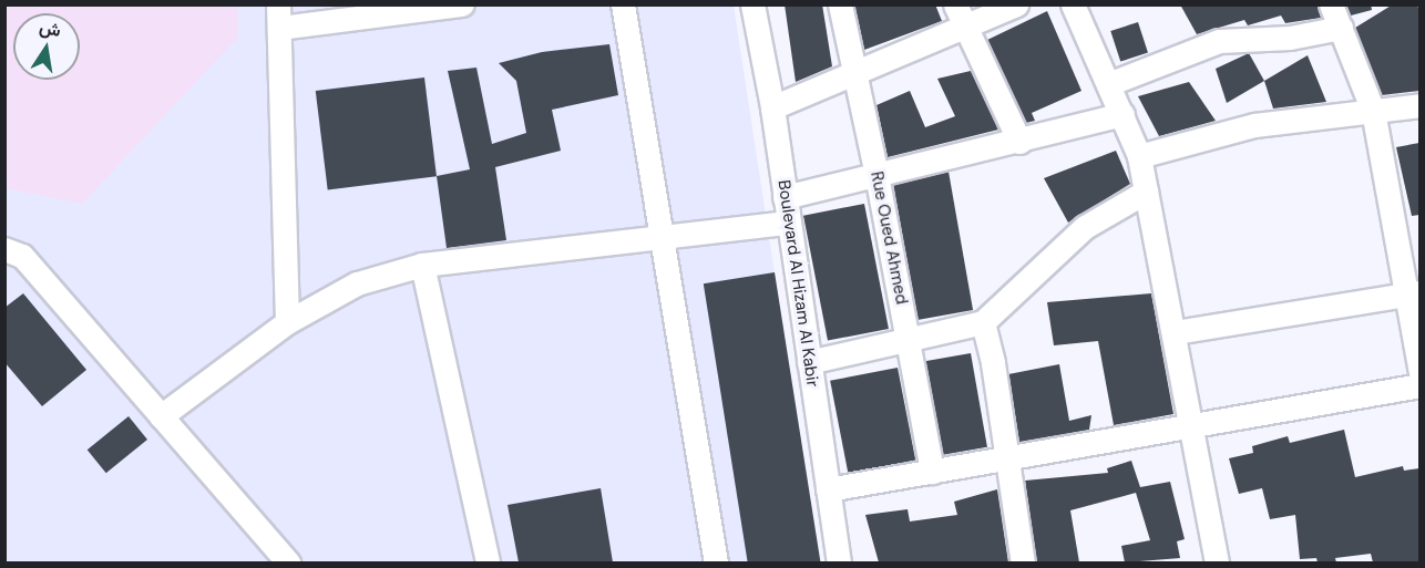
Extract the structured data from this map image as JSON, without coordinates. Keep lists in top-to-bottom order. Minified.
{"streets":{"street":["Rue Oued Ahmed","Boulevard Al Hizam Al Kabir"]},"north":"top"}
